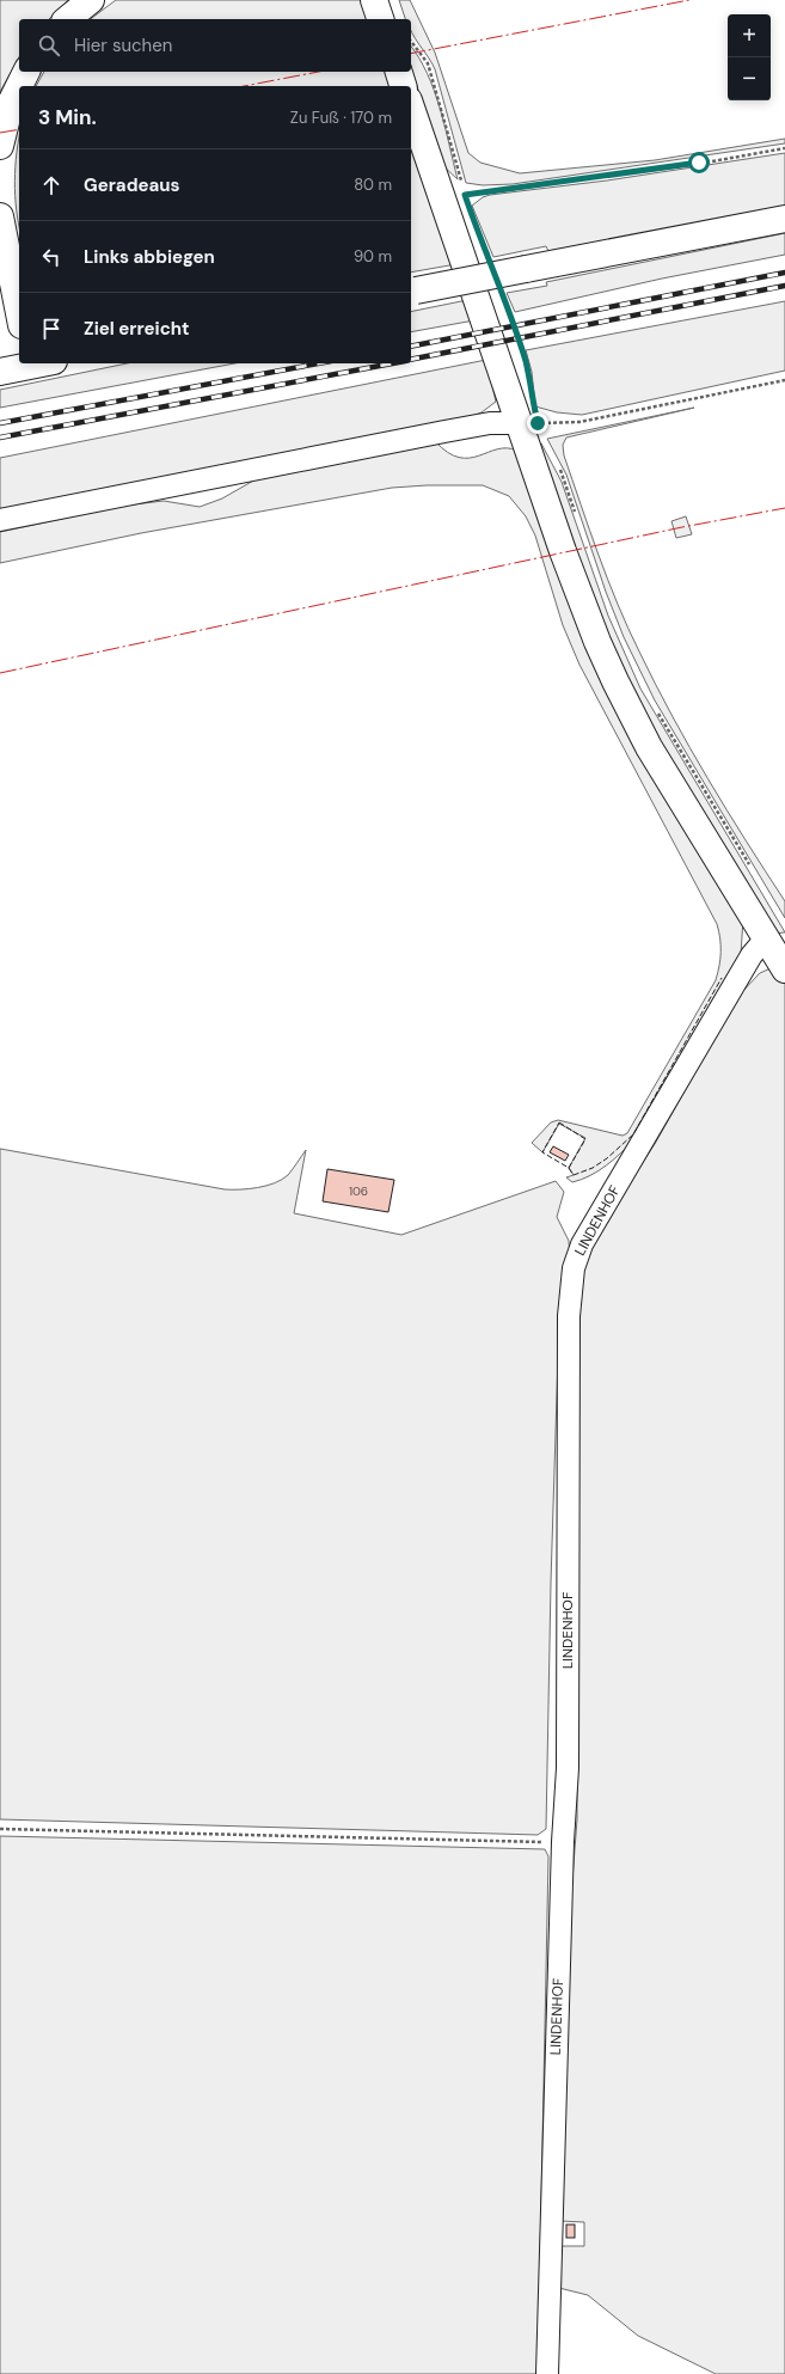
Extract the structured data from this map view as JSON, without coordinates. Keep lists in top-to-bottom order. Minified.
{"streets":{"street":["LINDENHOF"]},"house_numbers":["106"],"page":{"map_buttons":["+","−"],"search":"Hier suchen","heading":["3 Min.","Zu Fuß · 170 m"],"list":[["Geradeaus","80 m"],["Links abbiegen","90 m"],"Ziel erreicht"]}}
